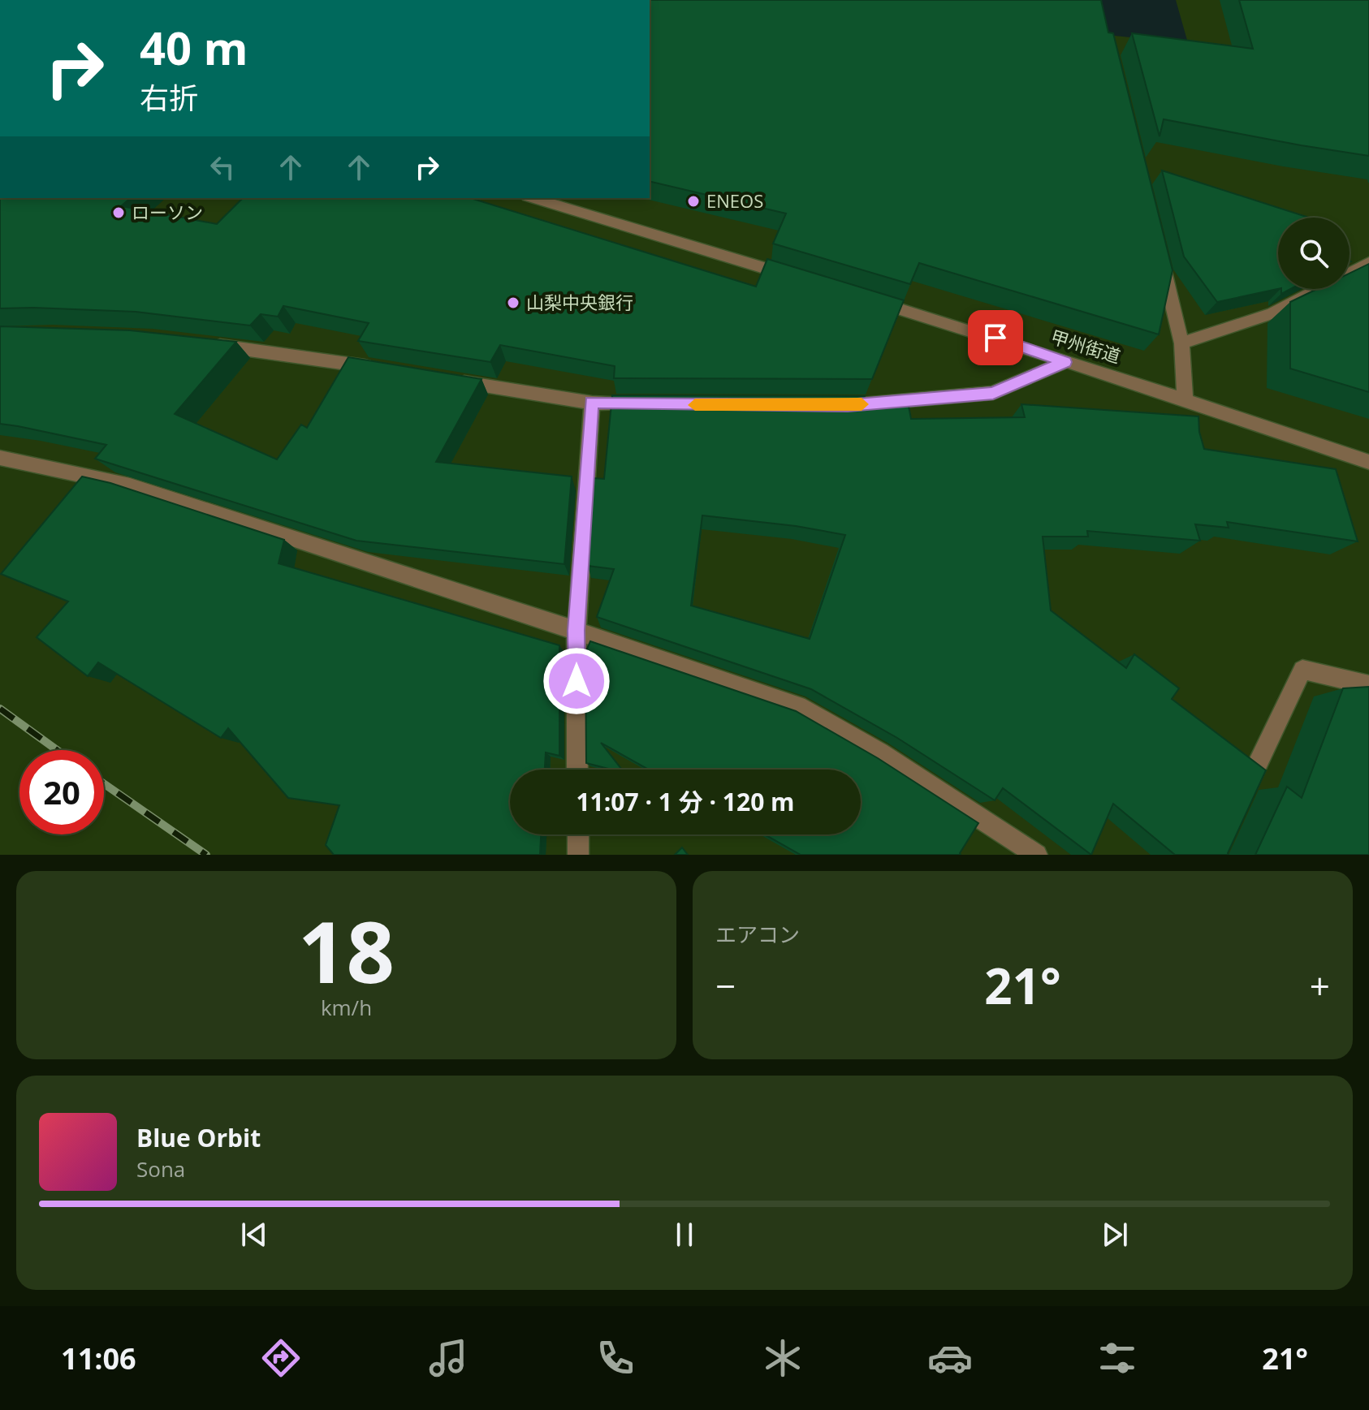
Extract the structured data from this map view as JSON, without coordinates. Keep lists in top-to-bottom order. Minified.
{"streets":{"street":["甲州街道"]},"places":["ENEOS","ローソン","山梨中央銀行"],"page":{"turn":["40 m","右折"],"limit":"20","trip":"11:07 · 1 分 · 120 m","tile":[["18","km/h"],"エアコン"],"heat":["−","21°","+"],"song":["Blue Orbit","Sona"],"tabs":["11:06","21°"]}}
